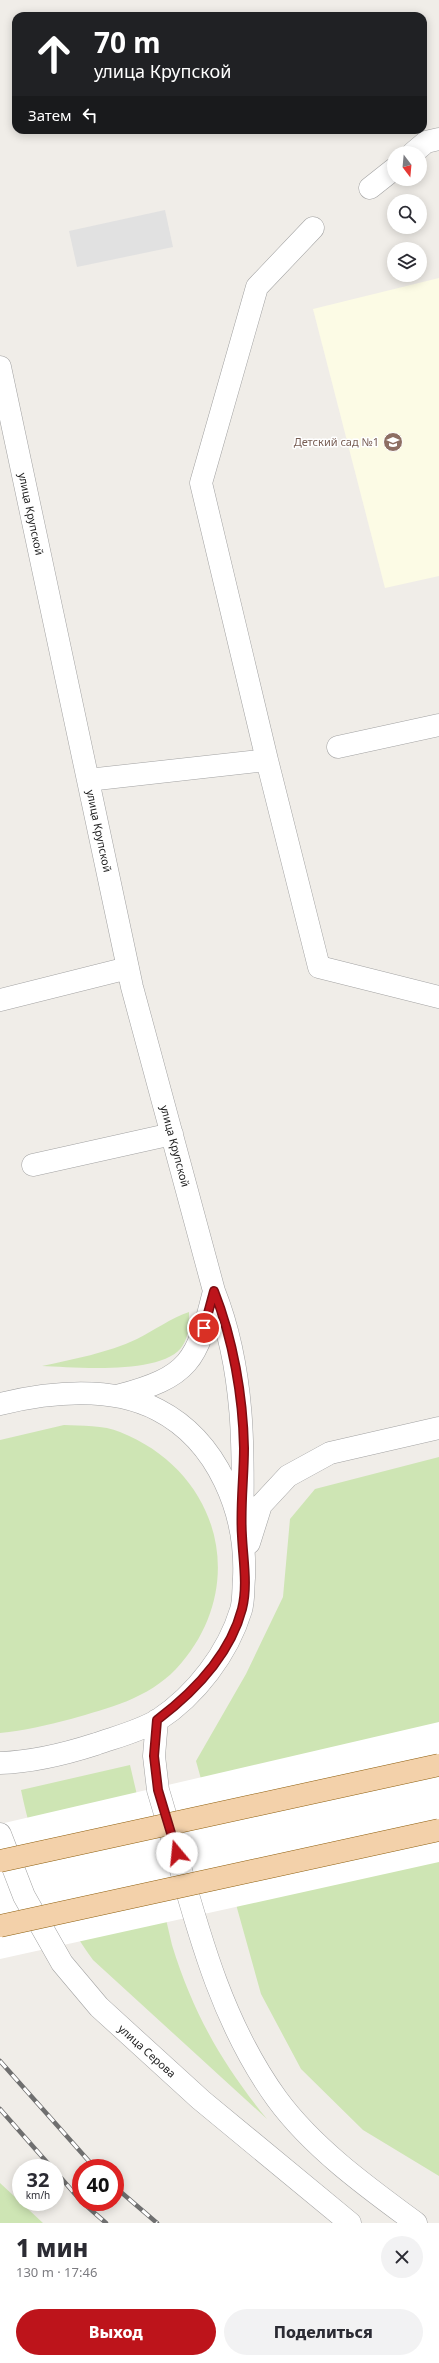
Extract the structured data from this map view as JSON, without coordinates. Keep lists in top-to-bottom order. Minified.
{"streets":{"street":["улица Крупской","улица Серова"]},"places":{"school or university":["Детский сад №1"]},"north":"bottom","page":{"turn":["70 m","улица Крупской"],"then":"Затем","speed":"32 km/h","limit":"40","heading":["1 мин","130 m · 17:46"],"buttons":["Выход","Поделиться"]}}
